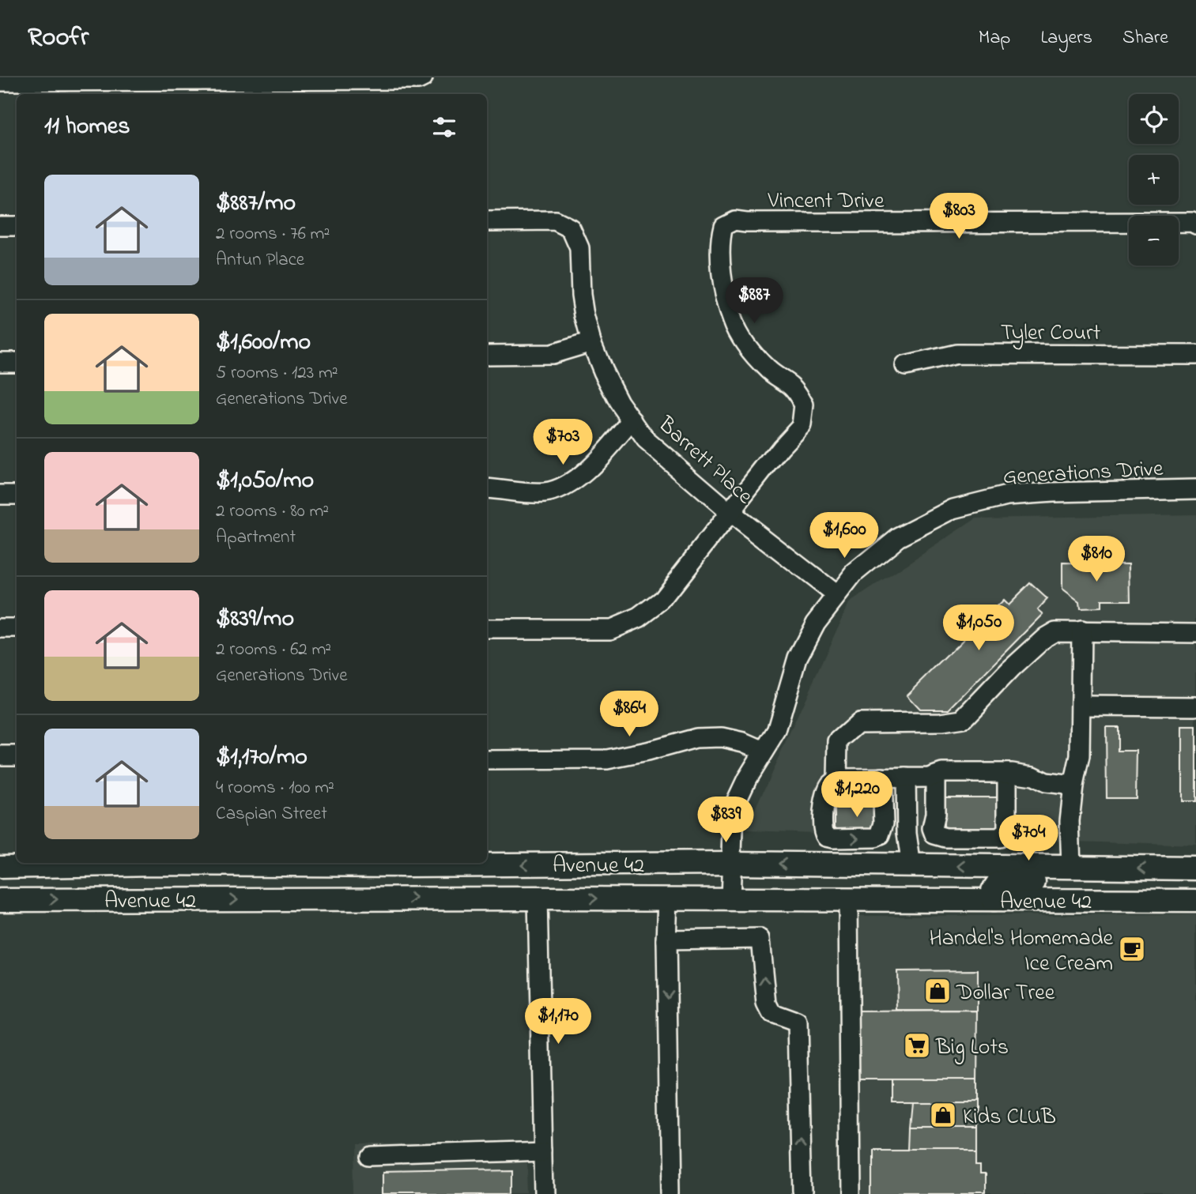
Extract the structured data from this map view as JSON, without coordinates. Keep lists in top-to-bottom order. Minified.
{"streets":{"main road":["Avenue 42"],"street":["Vincent Drive","Tyler Court","Barrett Place","Generations Drive"]},"crossings":[["Vincent Drive","Barrett Place"],["Barrett Place","Generations Drive"],["Generations Drive","Avenue 42"]],"places":{"cafe":["Handel's Homemade Ice Cream"],"shop":["Dollar Tree","Kids CLUB"],"supermarket":["Big Lots"]},"page":{"header":"Roofr","nav":["Map","Layers","Share"],"map_buttons":["+","−"],"heading":"11 homes","list":[{"name":"$887/mo","note":"2 rooms · 76 m² · Antun Place"},{"name":"$1,600/mo","note":"5 rooms · 123 m² · Generations Drive"},{"name":"$1,050/mo","note":"2 rooms · 80 m² · Apartment"},{"name":"$839/mo","note":"2 rooms · 62 m² · Generations Drive"},{"name":"$1,170/mo","note":"4 rooms · 100 m² · Caspian Street"}],"price":["$803","$887","$703","$1,600","$810","$1,050","$864","$1,220","$839","$704","$1,170"]}}
